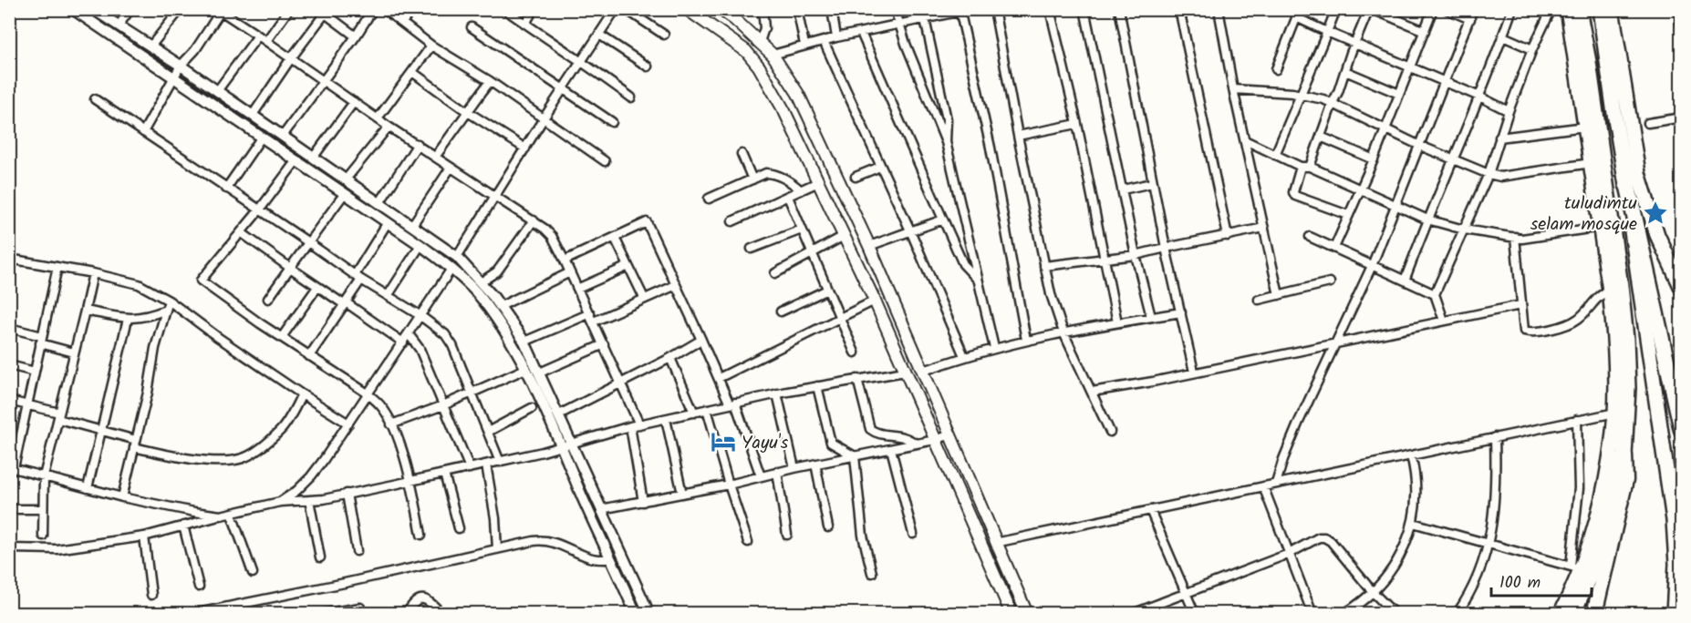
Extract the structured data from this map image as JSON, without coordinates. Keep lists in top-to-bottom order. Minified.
{"places":{"place":["tuludimtu selam mosque"],"hotel":["Yayu's"]},"scale_bar":"100 m"}
